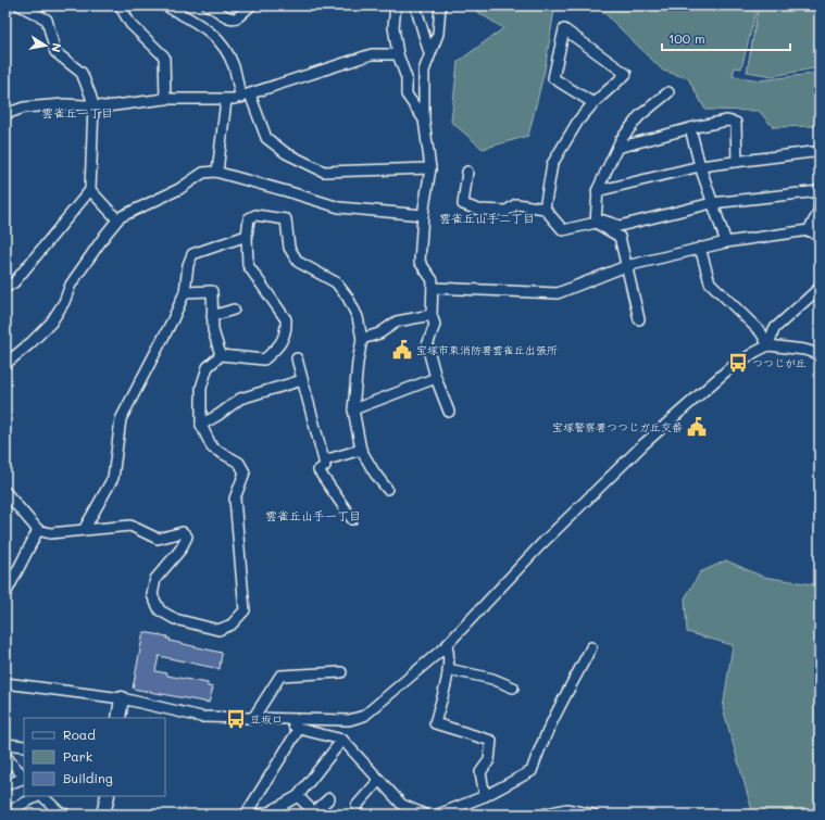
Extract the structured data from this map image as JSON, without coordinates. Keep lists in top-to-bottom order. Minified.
{"districts":["雲雀丘一丁目","雲雀丘山手二丁目","雲雀丘山手一丁目"],"places":{"public building":["宝塚市東消防署雲雀丘出張所","宝塚警察署つつじガ丘交番"],"bus stop":["つつじが丘","豆坂口"]},"legend":["Road","Park","Building"],"scale_bar":"100 m","north":"right"}
